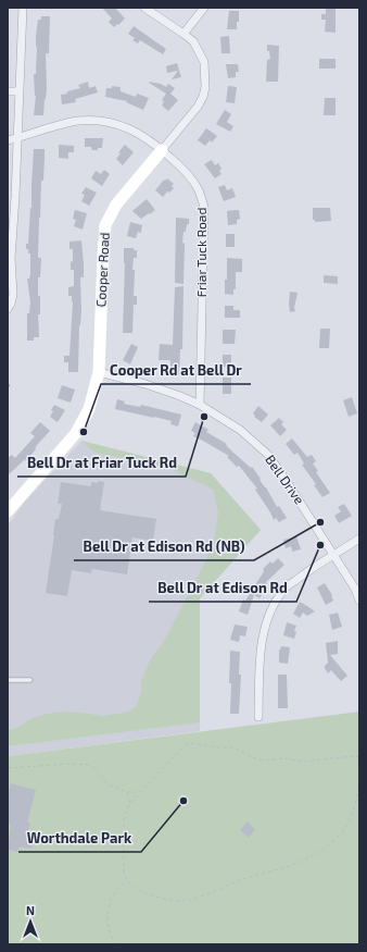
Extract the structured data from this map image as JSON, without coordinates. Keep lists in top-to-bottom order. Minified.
{"streets":{"street":["Friar Tuck Road","Cooper Road","Bell Drive"]},"crossings":[["Friar Tuck Road","Cooper Road"],["Friar Tuck Road","Bell Drive"],["Cooper Road","Bell Drive"]],"places":["Bell Dr at Friar Tuck Rd","Cooper Rd at Bell Dr","Bell Dr at Edison Rd (NB)","Bell Dr at Edison Rd","Worthdale Park"],"north":"top"}
